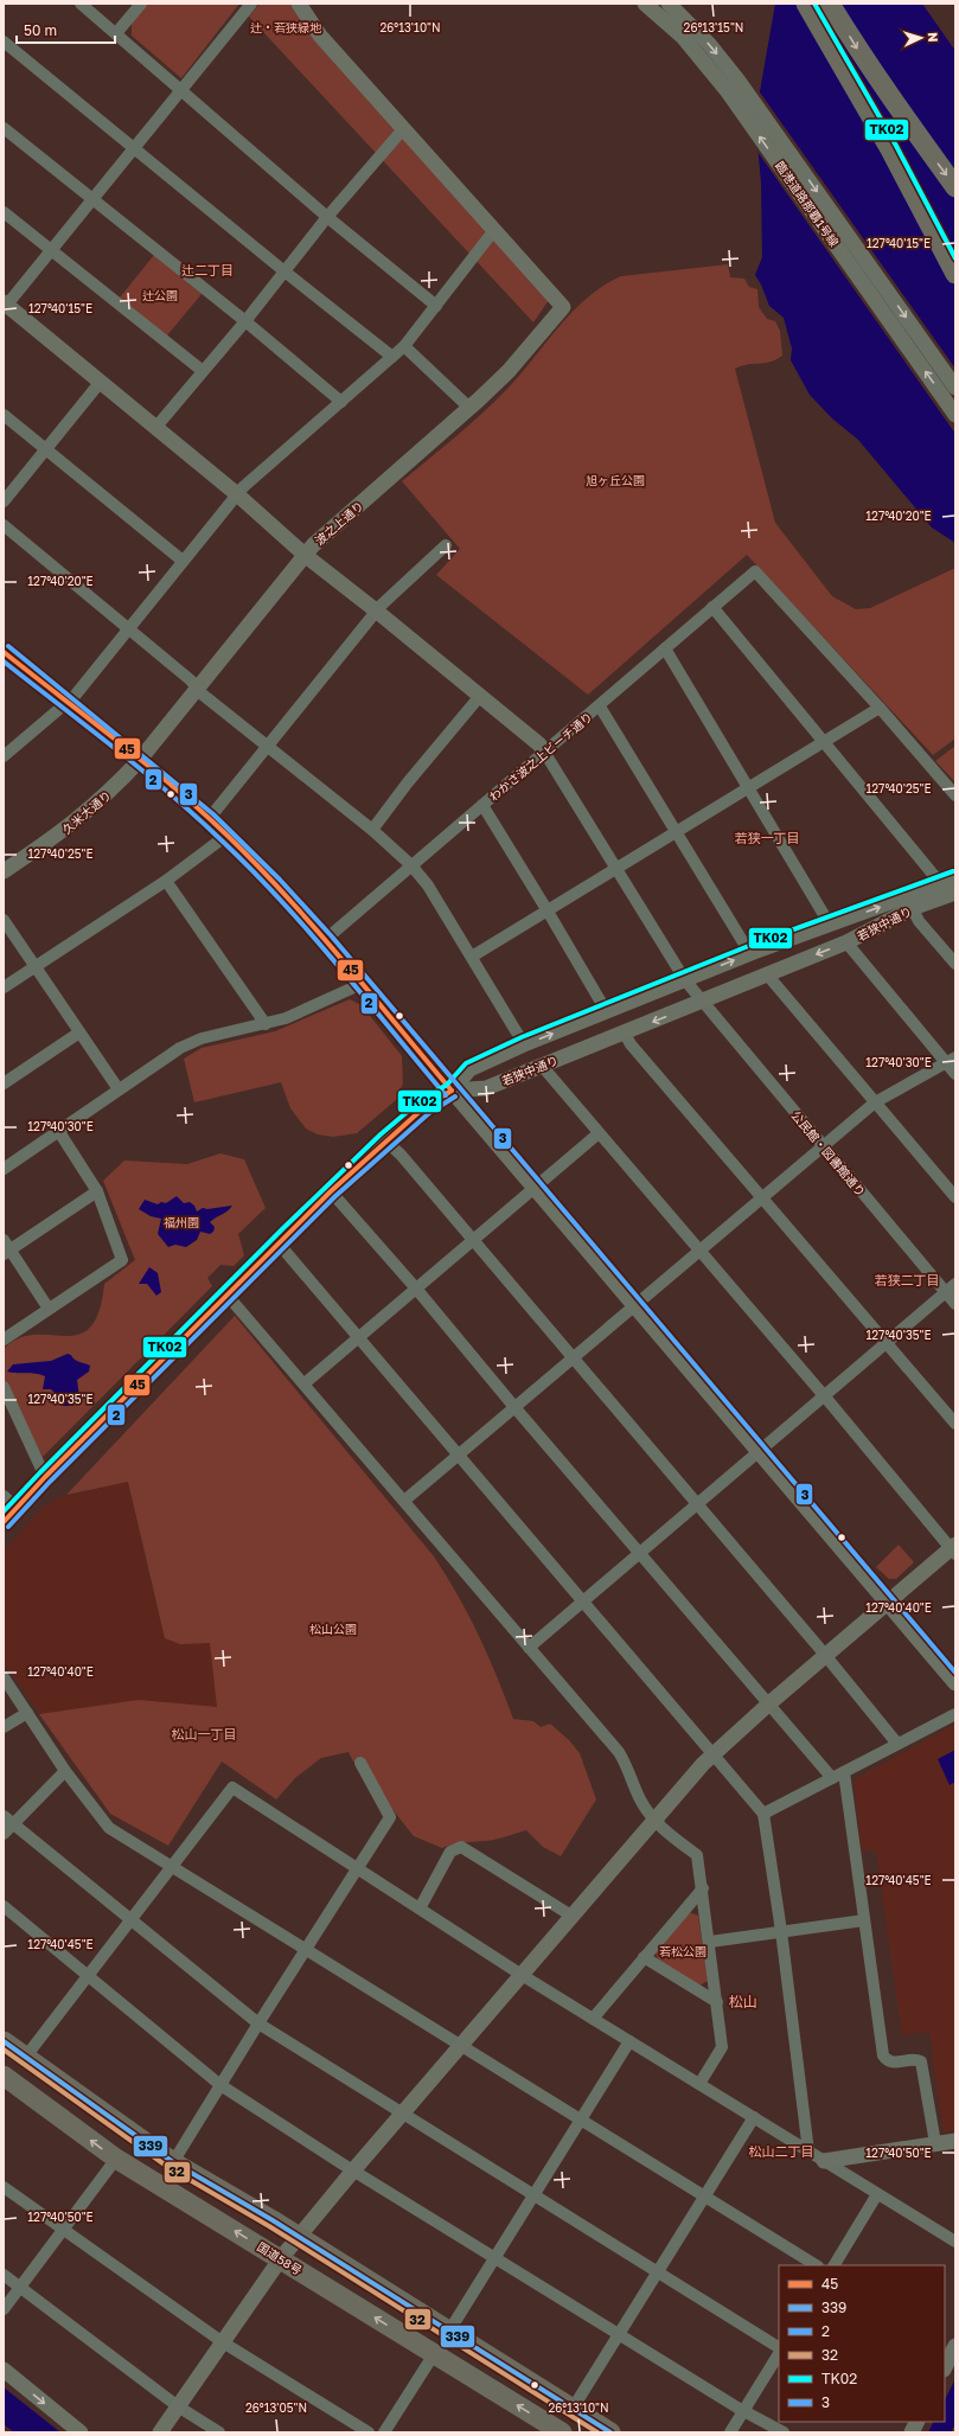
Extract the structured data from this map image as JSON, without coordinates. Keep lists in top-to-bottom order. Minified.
{"streets":{"highway":["国道58号"],"street":["臨港道路那覇1号線","波之上通り","わかさ波之上ビーチ通り","久米大通り","若狭中通り","公民館・図書館通り"]},"crossings":[["波之上通り","久米大通り"],["わかさ波之上ビーチ通り","公民館・図書館通り"],["若狭中通り","公民館・図書館通り"]],"districts":["辻二丁目","若狭一丁目","若狭二丁目","松山一丁目","松山","松山二丁目"],"parks":["辻・若狭緑地","辻公園","旭ヶ丘公園","福州園","松山公園","若松公園"],"lines":["transit line TK02","transit line 3","transit line 45","transit line 2","transit line 339","transit line 32"],"legend":["45","339","2","32","TK02","3"],"scale_bar":"50 m","north":"right","coordinates":["26°13'10\"N","26°13'15\"N","127°40'15\"E","127°40'20\"E","127°40'25\"E","127°40'30\"E","127°40'35\"E","127°40'40\"E","127°40'45\"E","127°40'50\"E","26°13'05\"N"]}
